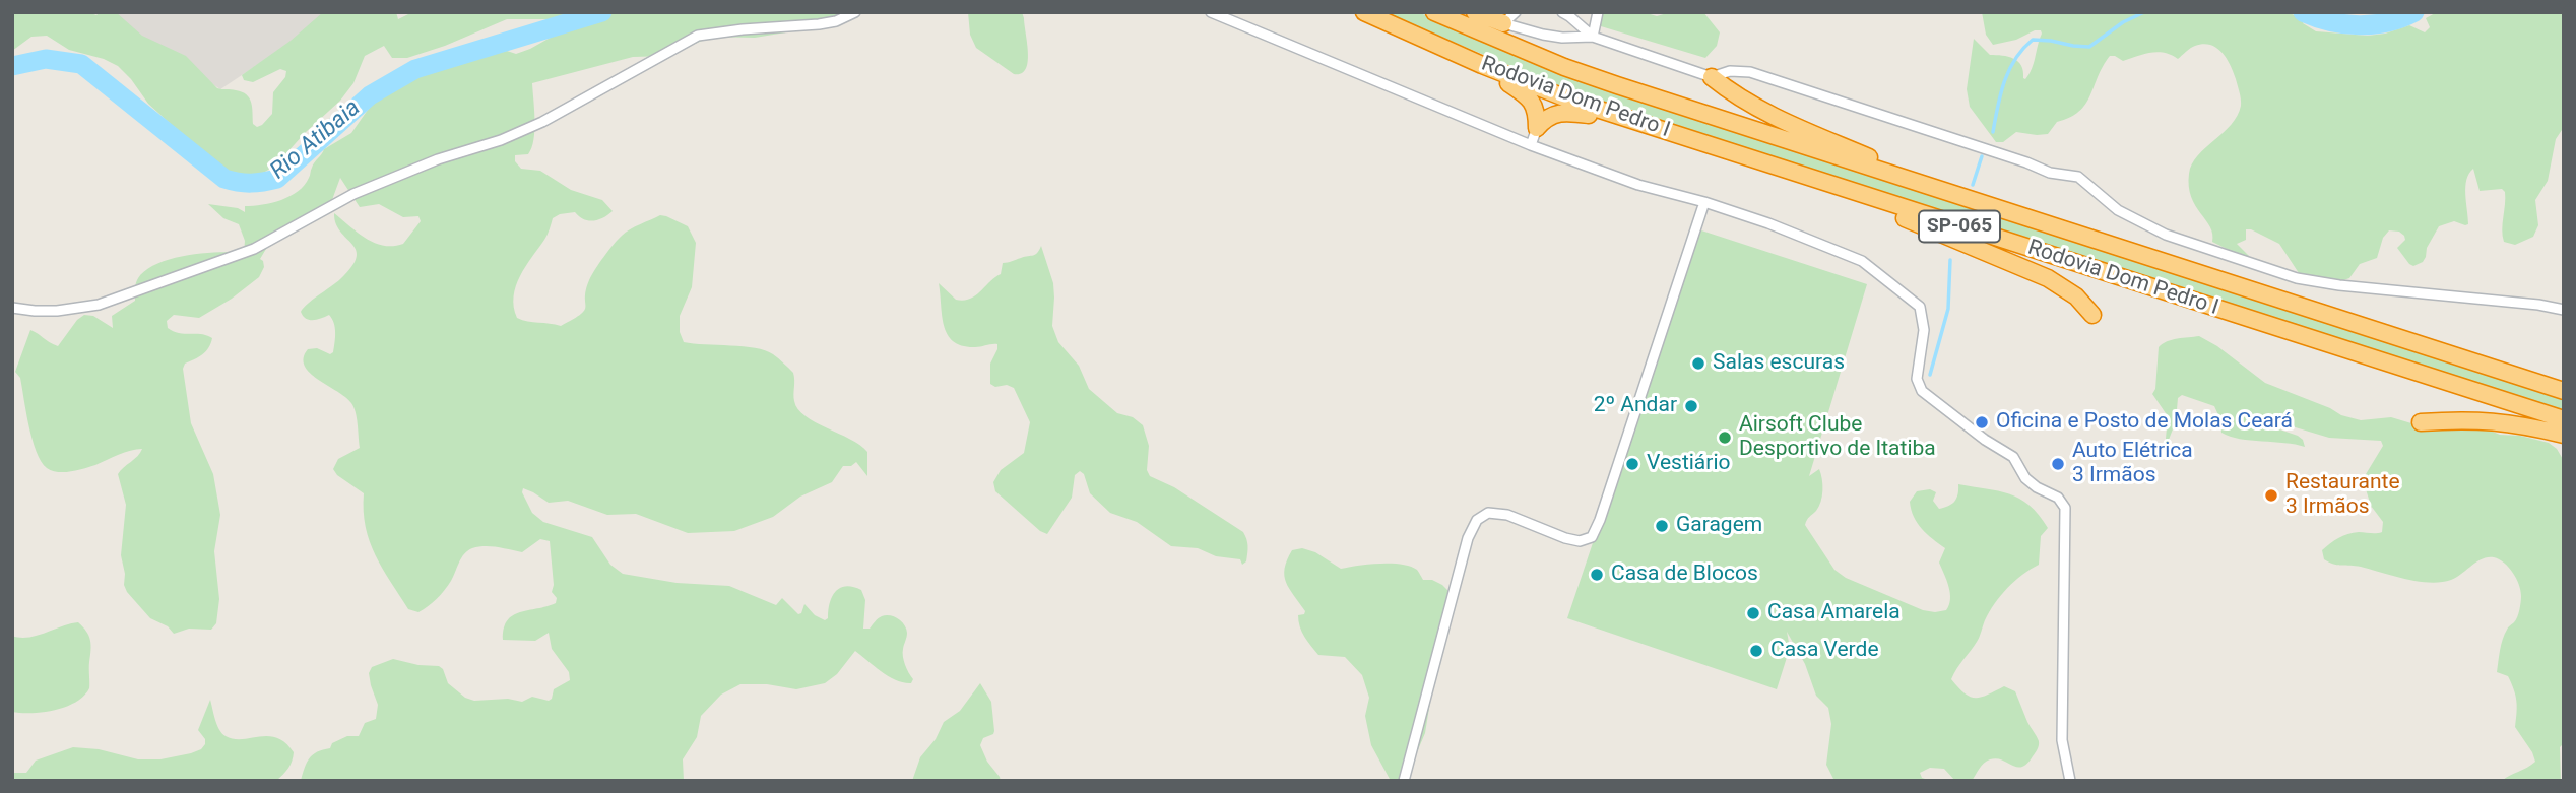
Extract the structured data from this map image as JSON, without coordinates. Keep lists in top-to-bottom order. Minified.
{"streets":{"highway":["Rodovia Dom Pedro I","SP-065"]},"water":["Rio Atibaia"],"places":["Salas escuras","2º Andar","Oficina e Posto de Molas Ceará","Airsoft Clube Desportivo de Itatiba","Vestiário","Auto Elétrica 3 Irmãos","Restaurante 3 Irmãos","Garagem","Casa de Blocos","Casa Amarela","Casa Verde"]}
